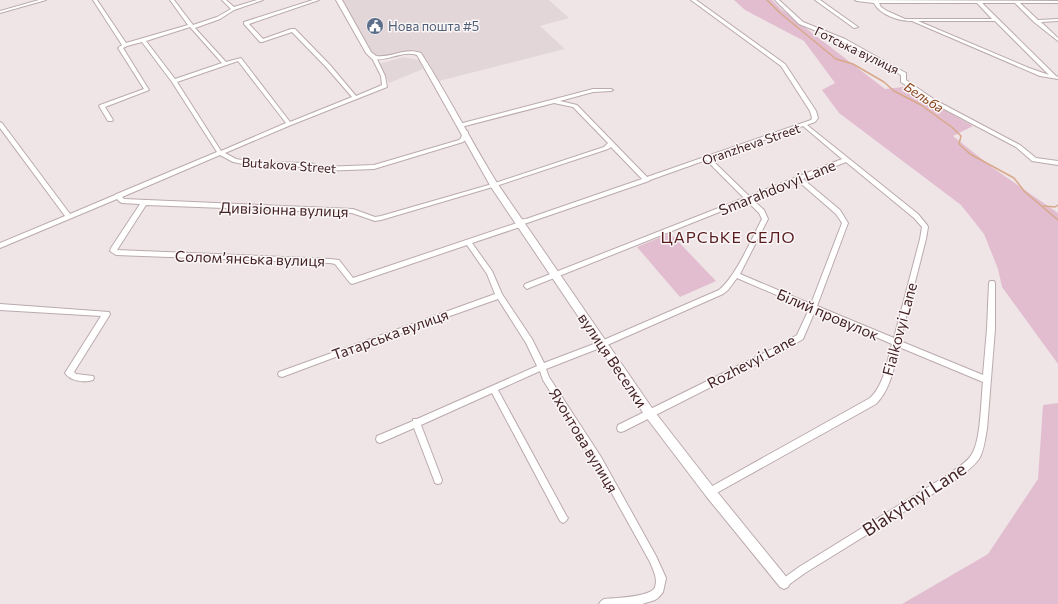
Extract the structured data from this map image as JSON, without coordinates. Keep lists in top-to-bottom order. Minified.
{"streets":{"street":["Готська вулиця","Oranzheva Street","Butakova Street","Smarahdovyi Lane","Дивізіонна вулиця","Соломʼянська вулиця","Білий провулок","Fialkovyi Lane","Татарська вулиця","вулиця Веселки","Rozhevyi Lane","Яхонтова вулиця","Blakytnyi Lane"]},"crossings":[["Oranzheva Street","Соломʼянська вулиця"],["Oranzheva Street","Fialkovyi Lane"],["Oranzheva Street","вулиця Веселки"],["Butakova Street","вулиця Веселки"],["Smarahdovyi Lane","Fialkovyi Lane"],["Smarahdovyi Lane","вулиця Веселки"],["Smarahdovyi Lane","Rozhevyi Lane"],["Дивізіонна вулиця","Соломʼянська вулиця"],["Дивізіонна вулиця","вулиця Веселки"],["Соломʼянська вулиця","вулиця Веселки"],["Соломʼянська вулиця","Яхонтова вулиця"],["Білий провулок","Fialkovyi Lane"],["Білий провулок","Rozhevyi Lane"],["Білий провулок","Blakytnyi Lane"],["Fialkovyi Lane","вулиця Веселки"],["Татарська вулиця","Яхонтова вулиця"],["вулиця Веселки","Rozhevyi Lane"],["вулиця Веселки","Blakytnyi Lane"]],"districts":["ЦАРСЬКЕ СЕЛО"],"water":["Бельба"],"places":{"public building":["Нова пошта #5"]}}
